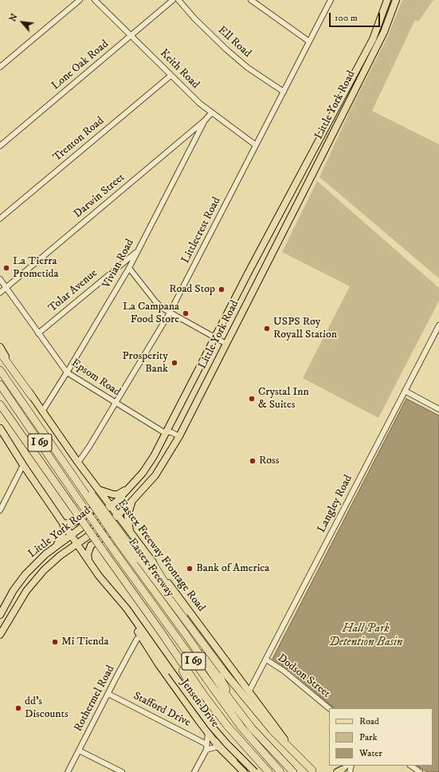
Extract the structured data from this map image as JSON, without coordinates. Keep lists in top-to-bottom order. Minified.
{"streets":{"highway":["I 69","Eastex Freeway"],"main road":["Little York Road","Eastex Freeway Frontage Road","Jensen Drive"],"street":["Ell Road","Lone Oak Road","Keith Road","Trenton Road","Darwin Street","Littlecrest Road","Vivian Road","Tolar Avenue","Epsom Road","Langley Road","Dodson Street","Rothermel Road","Stafford Drive"]},"crossings":[["Ell Road","Littlecrest Road"],["Lone Oak Road","Keith Road"],["Keith Road","Trenton Road"],["Keith Road","Darwin Street"],["Keith Road","Littlecrest Road"],["Little York Road","Epsom Road"],["Little York Road","Eastex Freeway Frontage Road"],["Darwin Street","Vivian Road"],["Darwin Street","Epsom Road"],["Littlecrest Road","Epsom Road"],["Littlecrest Road","Eastex Freeway Frontage Road"],["Vivian Road","Tolar Avenue"],["Vivian Road","Epsom Road"],["Vivian Road","Eastex Freeway Frontage Road"],["Tolar Avenue","Epsom Road"],["Langley Road","Eastex Freeway Frontage Road"],["Langley Road","Dodson Street"],["Rothermel Road","Jensen Drive"],["Rothermel Road","Stafford Drive"]],"water":["Hall Park Detention Basin"],"places":["La Tierra Prometida","Road Stop","La Campana Food Store","USPS Roy Royall Station","Prosperity Bank","Crystal Inn & Suites","Ross","Bank of America","Mi Tienda","dd's Discounts"],"legend":["Road","Park","Water"],"scale_bar":"100 m","north":"top left"}
